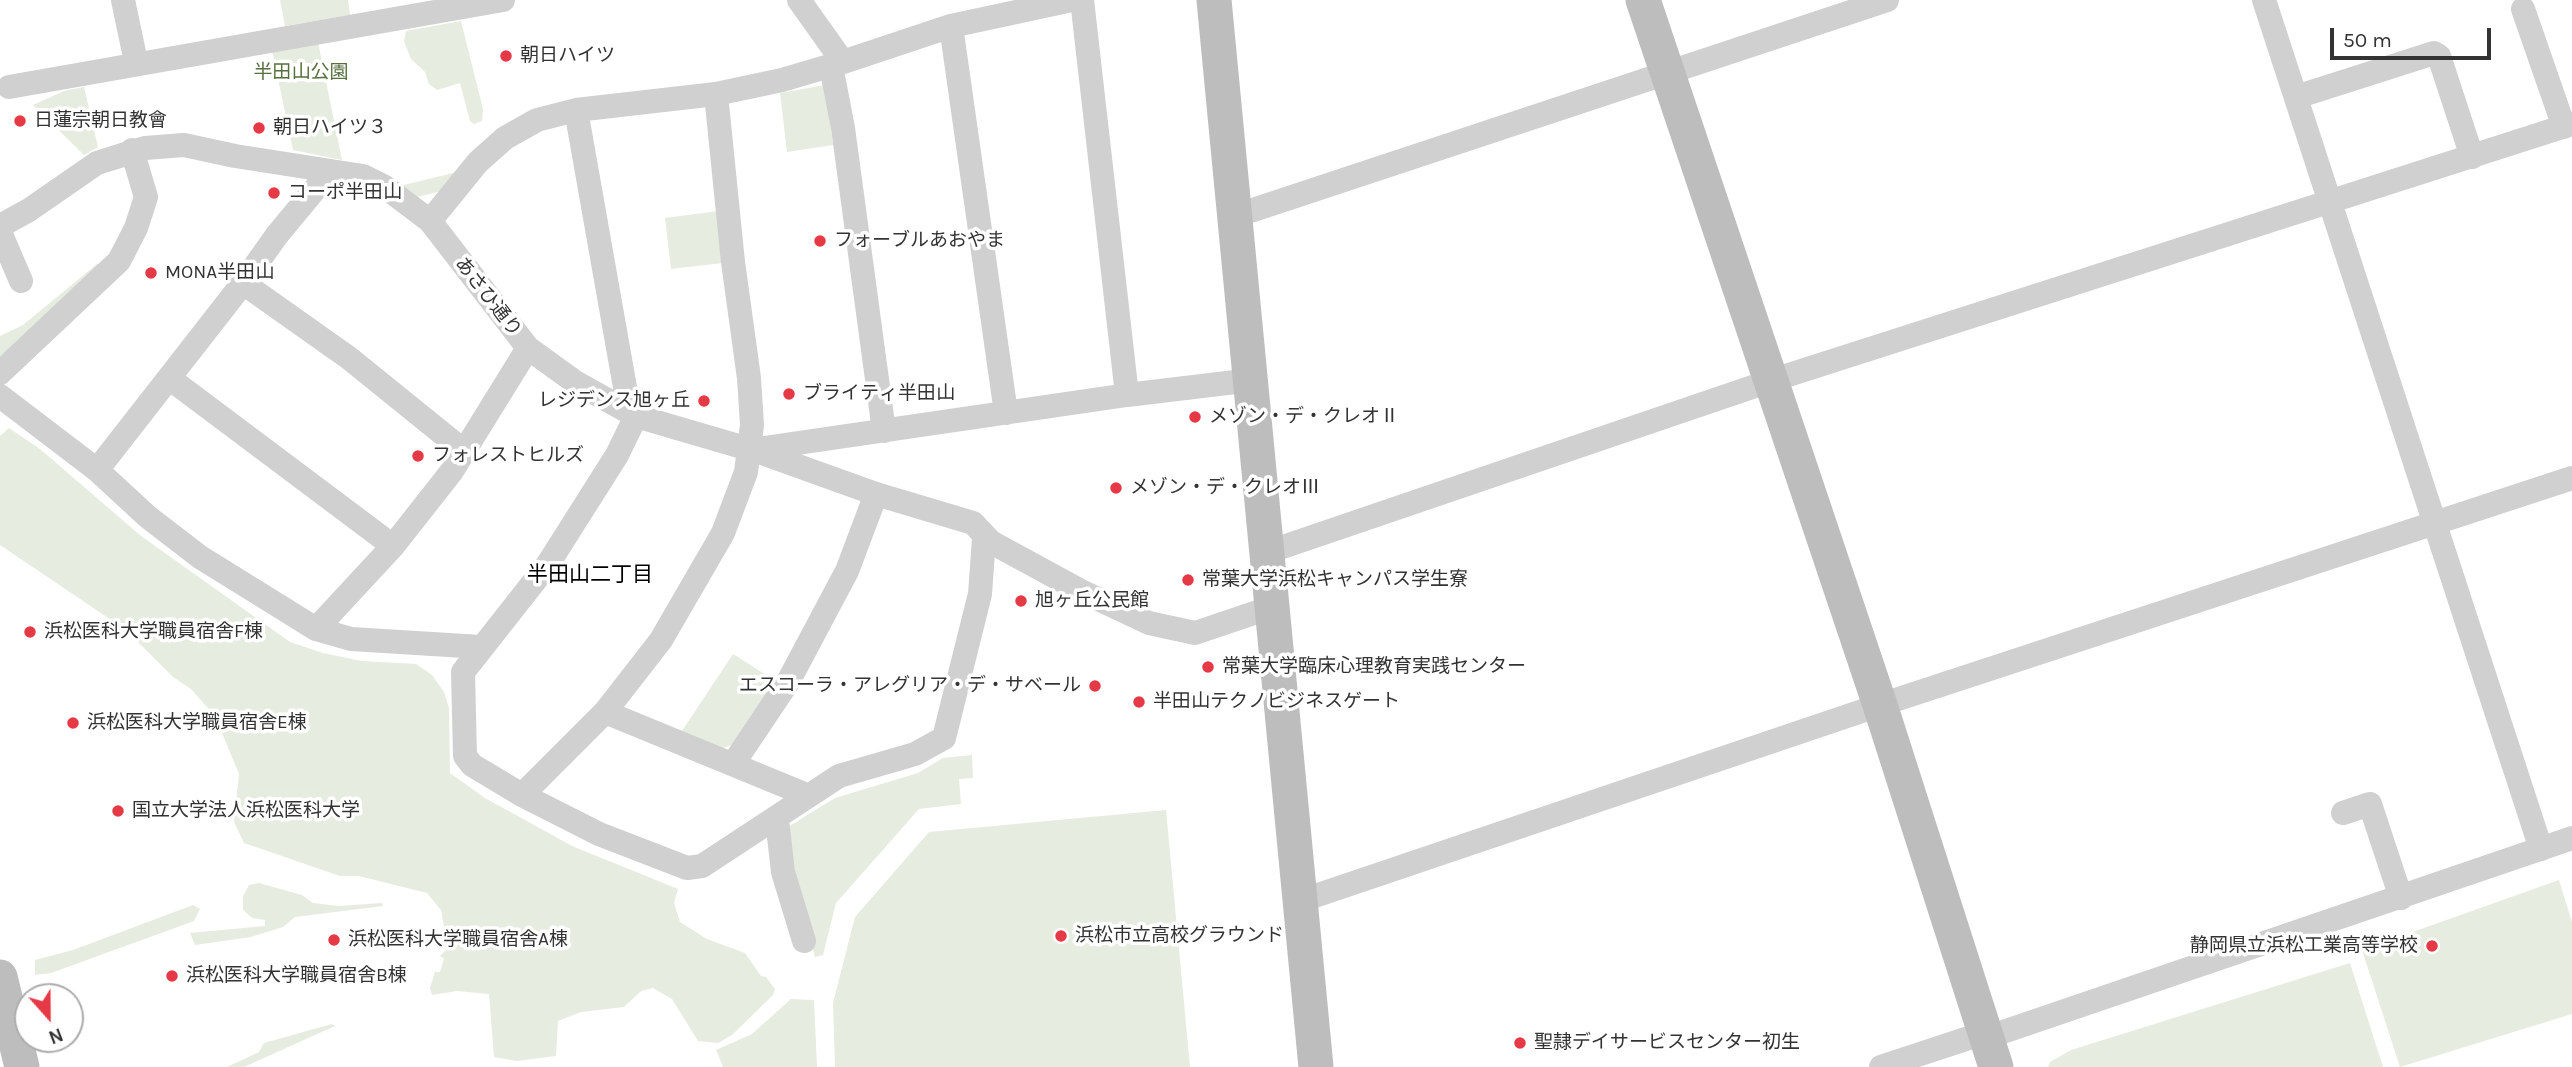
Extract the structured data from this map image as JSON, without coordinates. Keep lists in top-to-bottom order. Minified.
{"streets":{"street":["あさひ通り"]},"districts":["半田山二丁目"],"parks":["半田山公園"],"places":["朝日ハイツ","日蓮宗朝日教會","朝日ハイツ３","コーポ半田山","フォーブルあおやま","MONA半田山","ブライティ半田山","レジデンス旭ヶ丘","メゾン・デ・クレオⅡ","フォレストヒルズ","メゾン・デ・クレオⅢ","常葉大学浜松キャンパス学生寮","旭ヶ丘公民館","浜松医科大学職員宿舎F棟","常葉大学臨床心理教育実践センター","エスコーラ・アレグリア・デ・サベール","半田山テクノビジネスゲート","浜松医科大学職員宿舎E棟","国立大学法人浜松医科大学","浜松市立高校グラウンド","浜松医科大学職員宿舎A棟","静岡県立浜松工業高等学校","浜松医科大学職員宿舎B棟","聖隷デイサービスセンター初生"],"scale_bar":"50 m","north":"bottom"}
